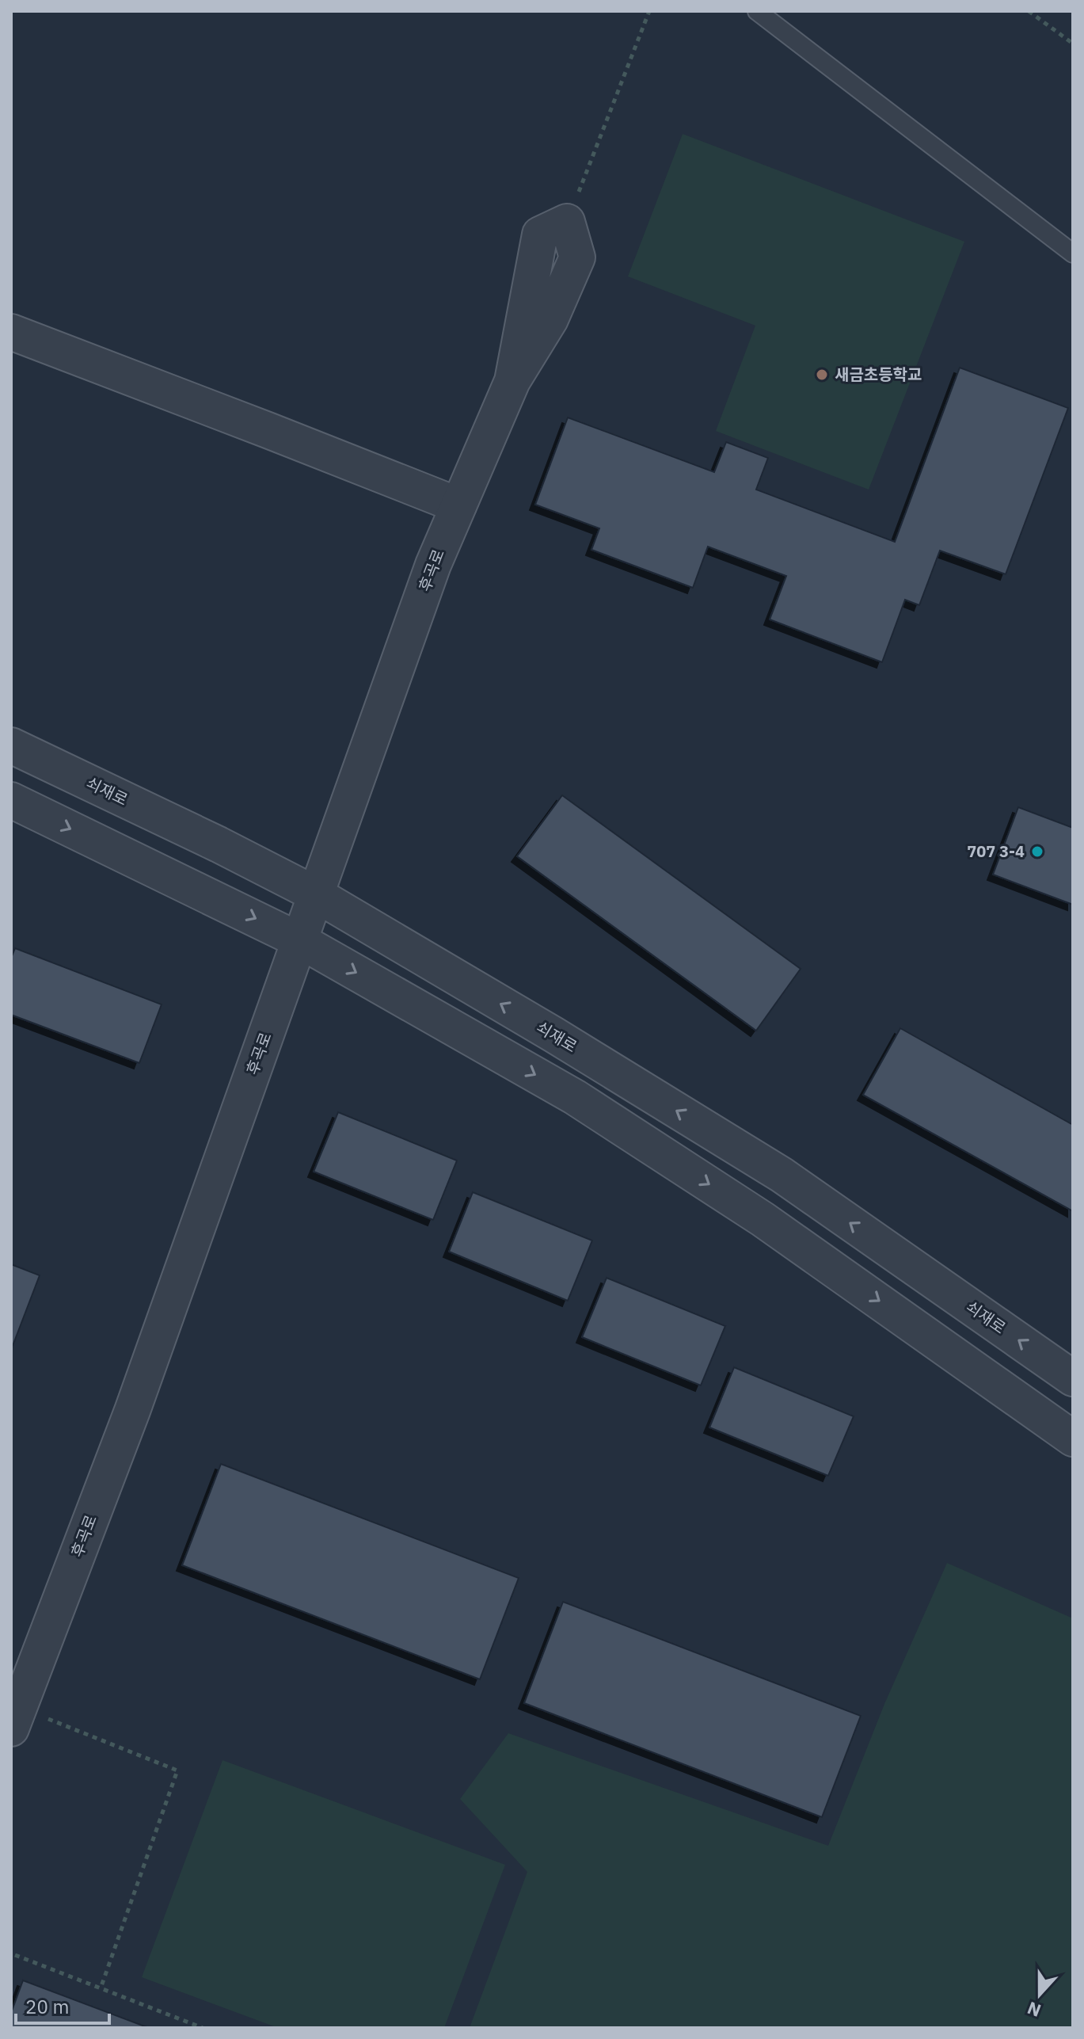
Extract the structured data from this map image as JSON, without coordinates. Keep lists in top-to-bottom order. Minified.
{"streets":{"street":["후곡로","쇠재로"]},"crossings":[["후곡로","쇠재로"]],"places":["새금초등학교","707 3-4"],"scale_bar":"20 m","north":"bottom"}
